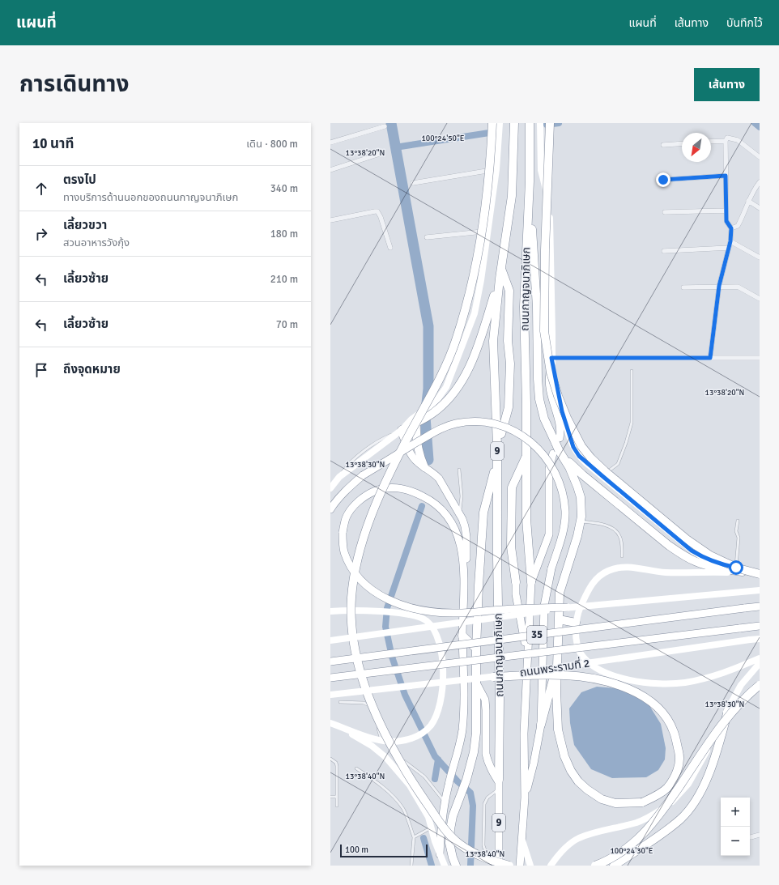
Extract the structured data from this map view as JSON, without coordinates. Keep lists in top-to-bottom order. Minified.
{"streets":{"highway":["ถนนกาญจนาภิเษก","9","35","ถนนพระรามที่ 2"]},"scale_bar":"100 m","north":"bottom left","page":{"header":"แผนที่","nav":["แผนที่","เส้นทาง","บันทึกไว้"],"title":"การเดินทาง","buttons":"เส้นทาง","heading":["10 นาที","เดิน · 800 m"],"list":[["ตรงไป","ทางบริการด้านนอกของถนนกาญจนาภิเษก","340 m"],["เลี้ยวขวา","สวนอาหารวังกุ้ง","180 m"],["เลี้ยวซ้าย","210 m"],["เลี้ยวซ้าย","70 m"],"ถึงจุดหมาย"],"map_buttons":["+","−"],"scale":"100 m"},"coordinates":["100°24'50\"E","13°38'20\"N","13°38'30\"N","13°38'40\"N","100°24'30\"E"]}
